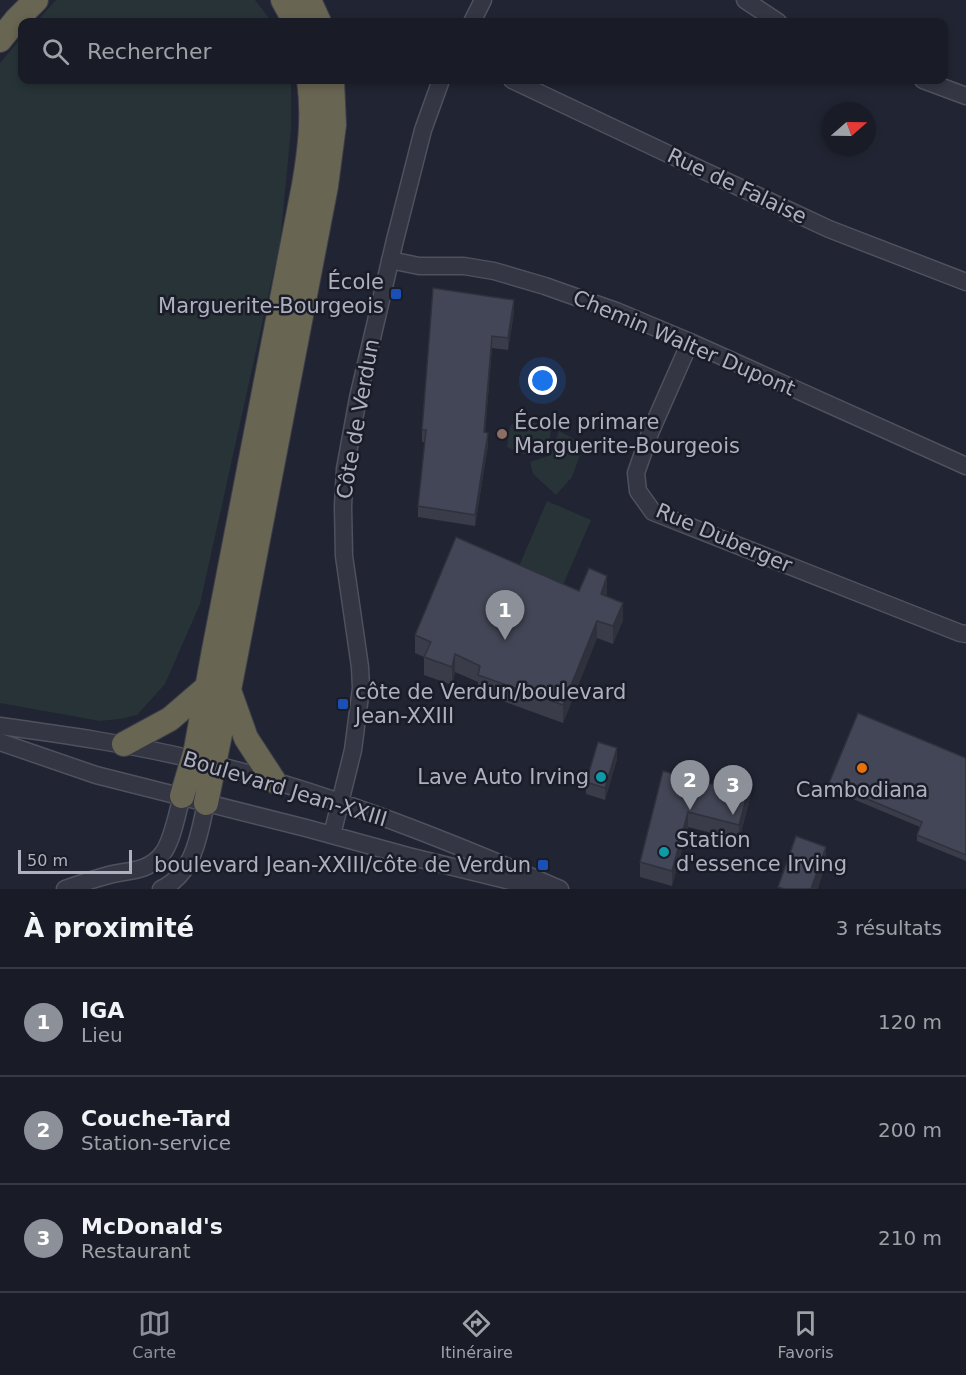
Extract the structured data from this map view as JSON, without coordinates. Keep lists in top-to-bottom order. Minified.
{"streets":{"street":["Rue de Falaise","Chemin Walter Dupont","Côte de Verdun","Rue Duberger","Boulevard Jean-XXIII"]},"crossings":[["Chemin Walter Dupont","Côte de Verdun"],["Chemin Walter Dupont","Rue Duberger"],["Côte de Verdun","Boulevard Jean-XXIII"]],"places":{"transit":["École Marguerite-Bourgeois","côte de Verdun/boulevard Jean-XXIII","boulevard Jean-XXIII/côte de Verdun"],"other":["École primare Marguerite-Bourgeois","Cambodiana","Lave Auto Irving","Station d'essence Irving"]},"scale_bar":"50 m","north":"right","page":{"search":"Rechercher","pins":["1","2","3"],"scale":"50 m","heading":["À proximité","3 résultats"],"list":[{"mark":"1","name":"IGA","note":"Lieu","value":"120 m"},{"mark":"2","name":"Couche-Tard","note":"Station-service","value":"200 m"},{"mark":"3","name":"McDonald's","note":"Restaurant","value":"210 m"}],"nav":["Carte","Itinéraire","Favoris"]}}
